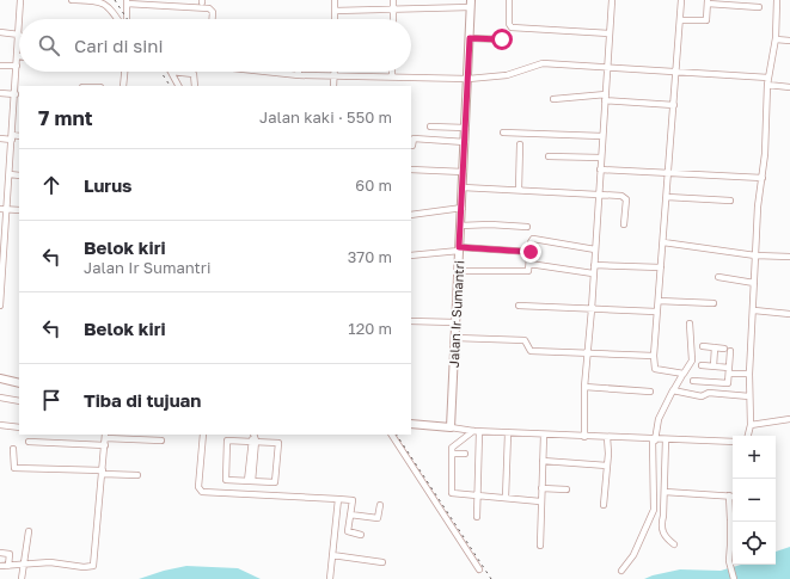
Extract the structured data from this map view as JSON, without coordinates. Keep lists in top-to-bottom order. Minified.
{"streets":{"main road":["Jalan Ir Sumantri"]},"page":{"search":"Cari di sini","heading":["7 mnt","Jalan kaki · 550 m"],"list":[["Lurus","60 m"],["Belok kiri","Jalan Ir Sumantri","370 m"],["Belok kiri","120 m"],"Tiba di tujuan"],"map_buttons":["+","−"]}}
